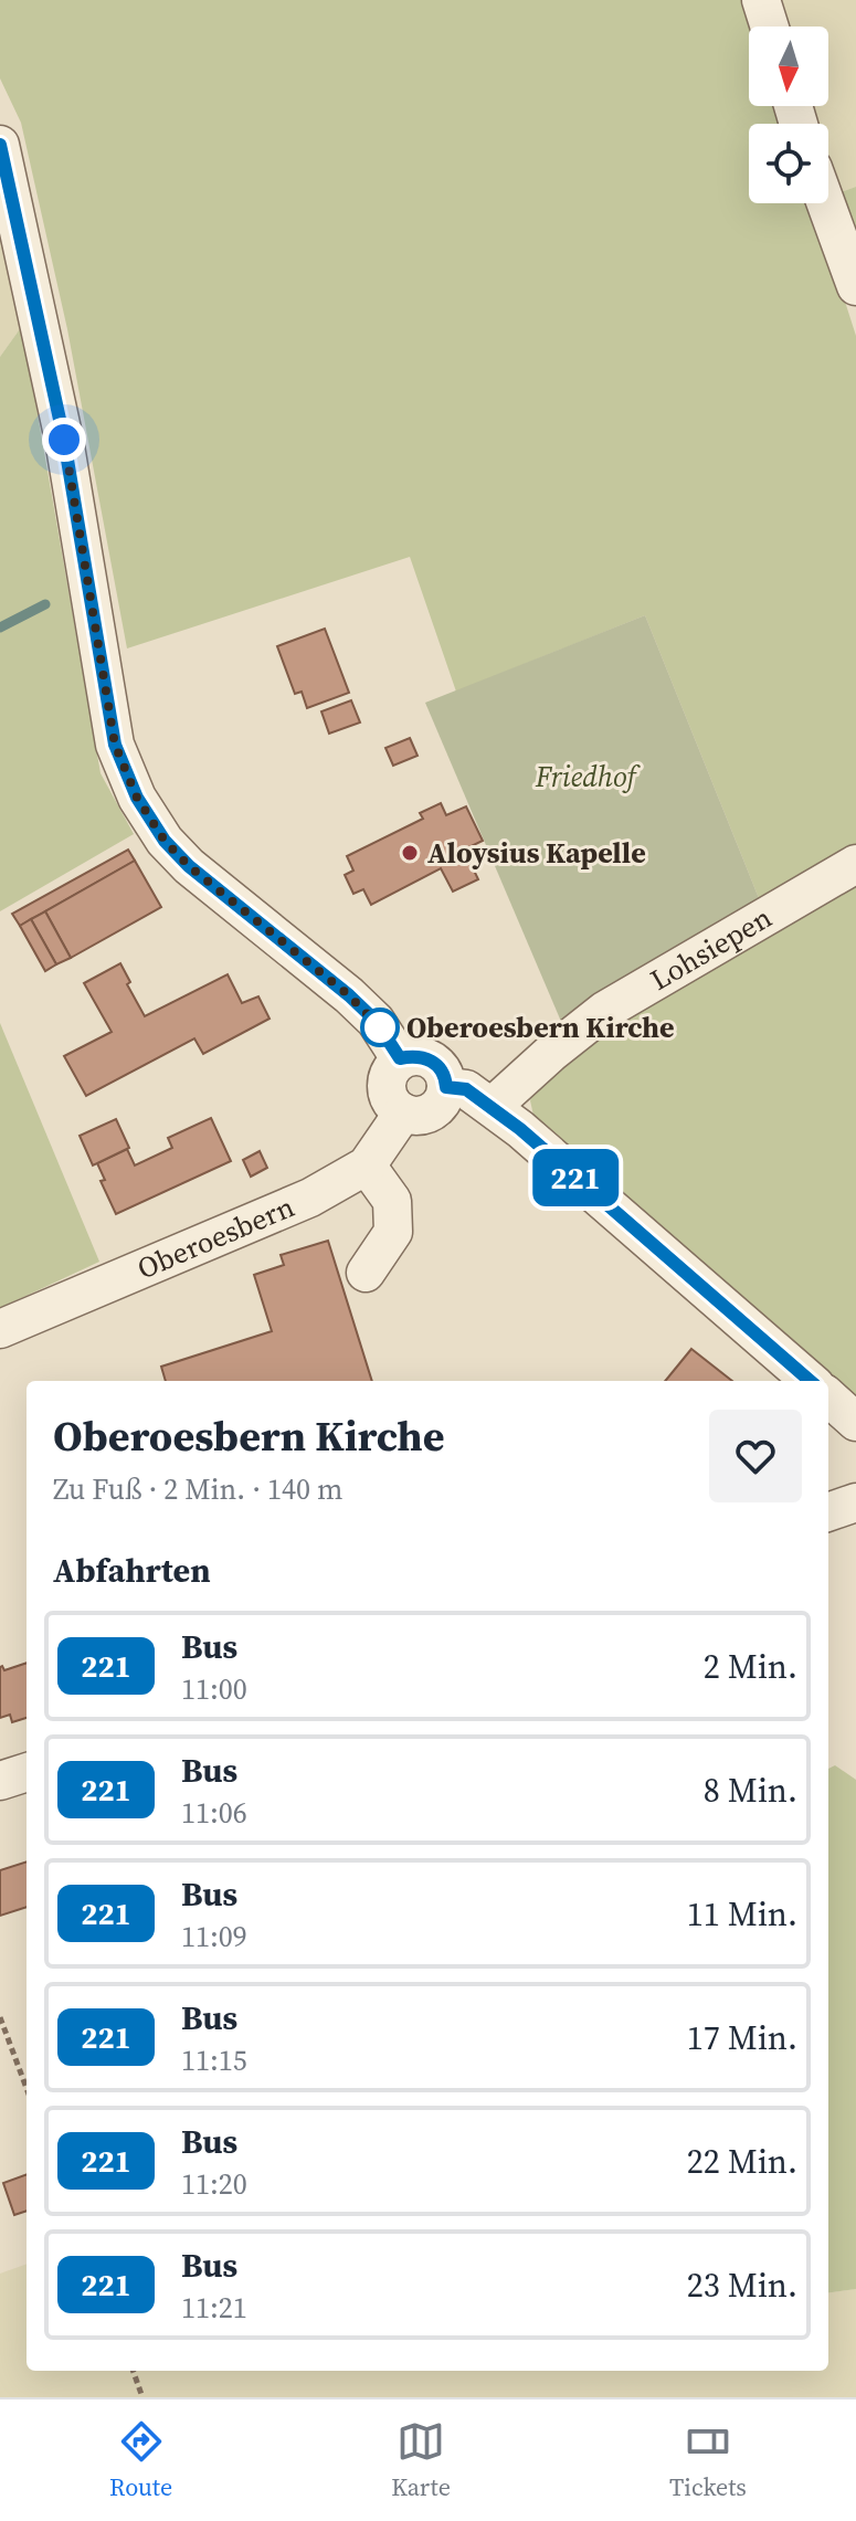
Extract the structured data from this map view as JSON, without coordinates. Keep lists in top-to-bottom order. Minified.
{"streets":{"street":["Lohsiepen","Oberoesbern"]},"parks":["Friedhof"],"places":["Aloysius Kapelle","Oberoesbern Kirche"],"lines":["bus line 221"],"north":"bottom","page":{"on_map":"221","heading":[["Oberoesbern Kirche","Zu Fuß · 2 Min. · 140 m"],"Abfahrten"],"list":[{"mark":"221","name":"Bus","note":"11:00","value":"2 Min."},{"mark":"221","name":"Bus","note":"11:06","value":"8 Min."},{"mark":"221","name":"Bus","note":"11:09","value":"11 Min."},{"mark":"221","name":"Bus","note":"11:15","value":"17 Min."},{"mark":"221","name":"Bus","note":"11:20","value":"22 Min."},{"mark":"221","name":"Bus","note":"11:21","value":"23 Min."}],"tabs":["Route","Karte","Tickets"]}}
